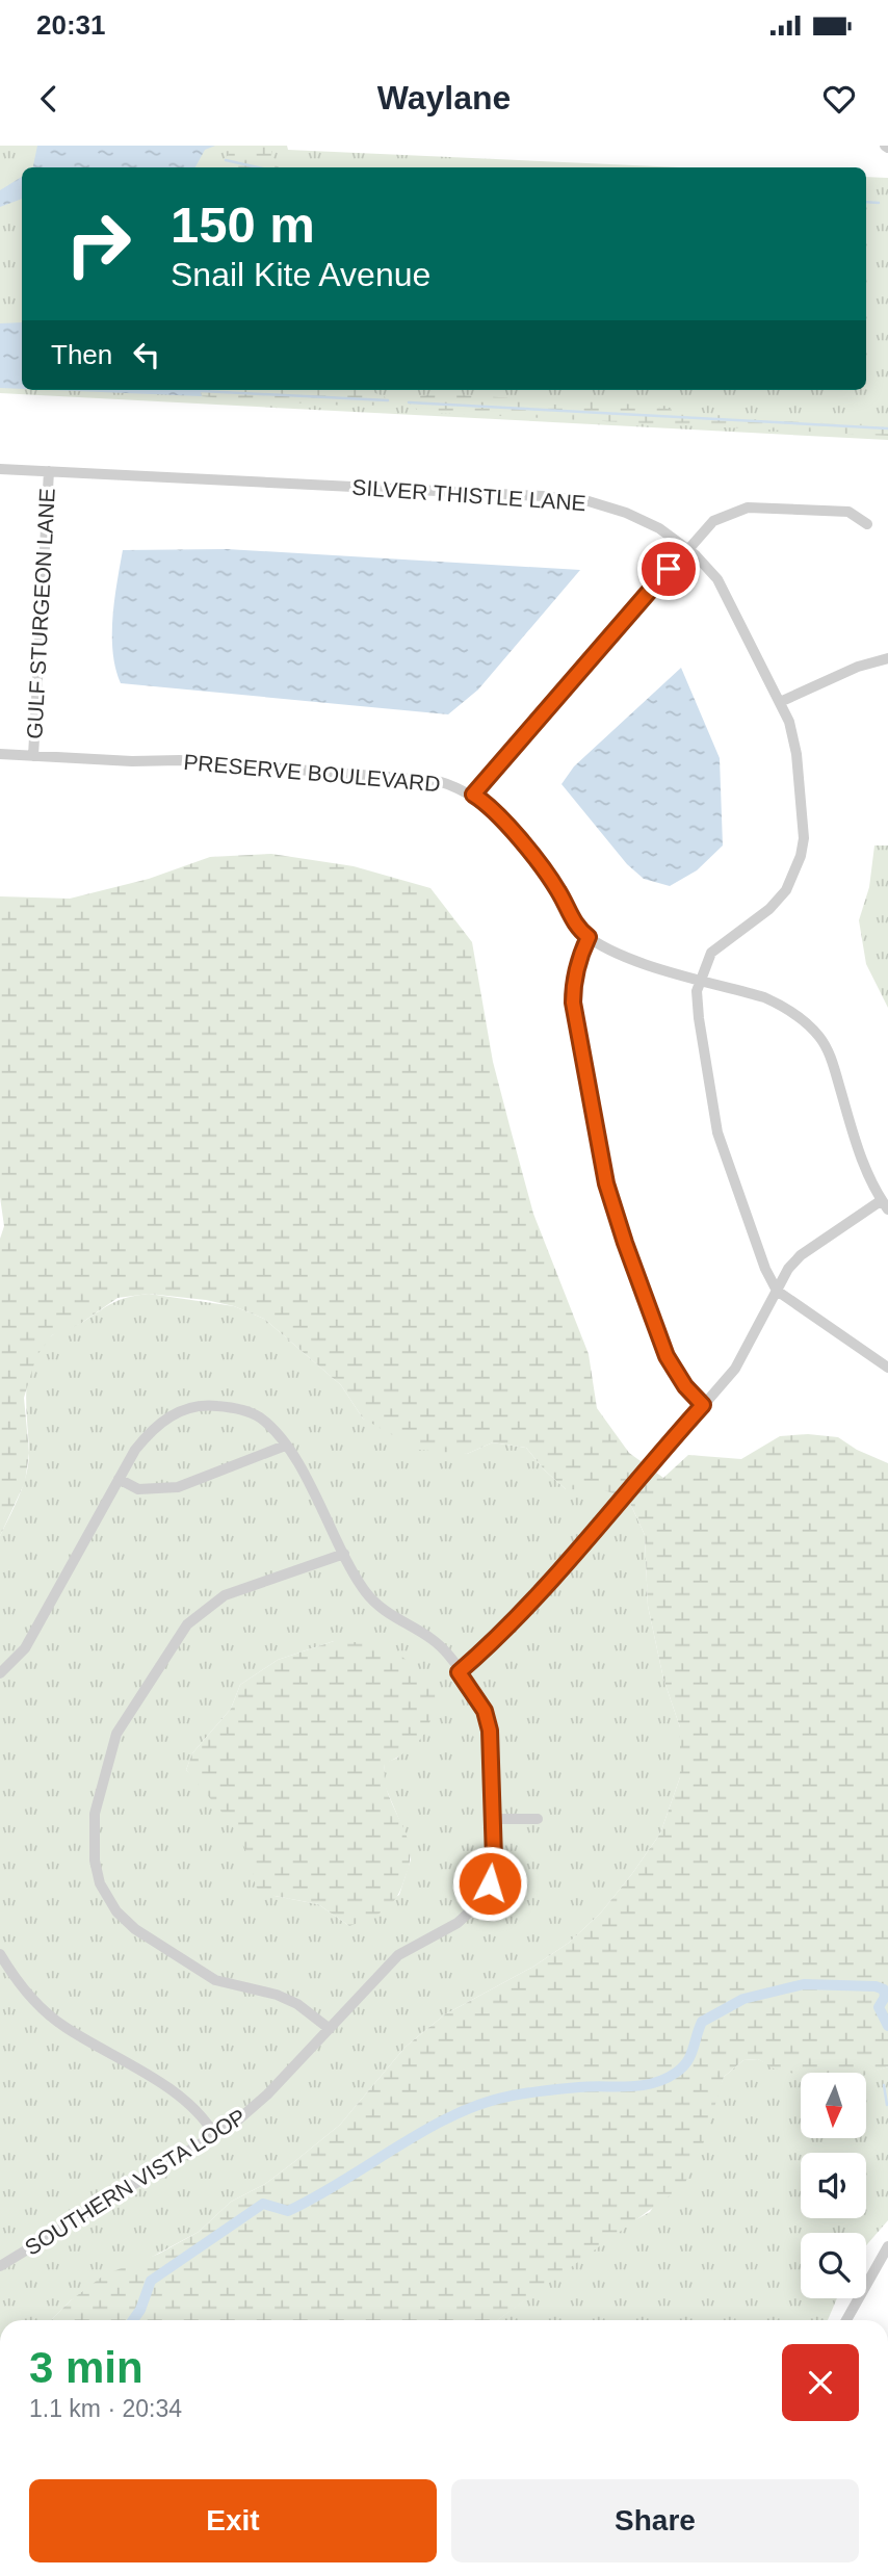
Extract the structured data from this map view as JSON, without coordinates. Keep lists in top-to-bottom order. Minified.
{"streets":{"street":["SILVER THISTLE LANE","GULF STURGEON LANE","PRESERVE BOULEVARD","SOUTHERN VISTA LOOP"]},"crossings":[["SILVER THISTLE LANE","GULF STURGEON LANE"],["SILVER THISTLE LANE","PRESERVE BOULEVARD"],["GULF STURGEON LANE","PRESERVE BOULEVARD"]],"north":"bottom","page":{"status":"20:31","header":"Waylane","turn":["150 m","Snail Kite Avenue"],"then":"Then","heading":["3 min","1.1 km · 20:34"],"buttons":["Exit","Share"]}}
